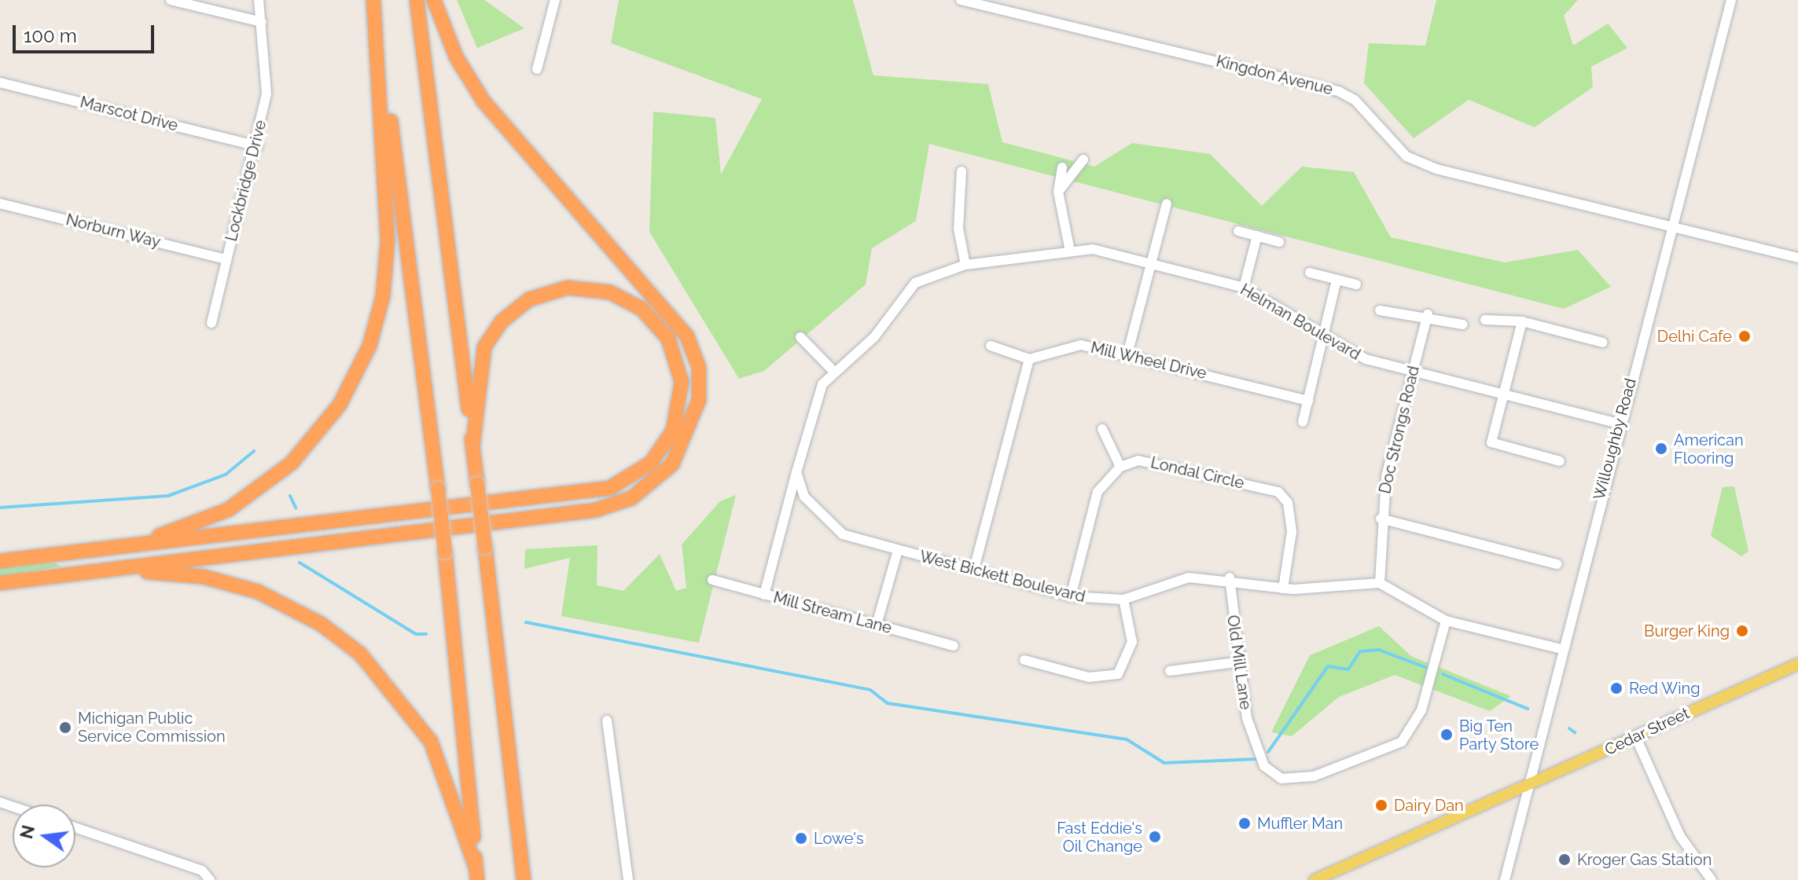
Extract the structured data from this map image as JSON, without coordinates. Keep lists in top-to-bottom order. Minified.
{"streets":{"main road":["Cedar Street"],"street":["Kingdon Avenue","Marscot Drive","Lockbridge Drive","Norburn Way","Helman Boulevard","Mill Wheel Drive","Doc Strongs Road","Willoughby Road","Londal Circle","West Bickett Boulevard","Mill Stream Lane","Old Mill Lane"]},"crossings":[["Kingdon Avenue","Willoughby Road"],["Marscot Drive","Lockbridge Drive"],["Lockbridge Drive","Norburn Way"],["Helman Boulevard","Doc Strongs Road"],["Helman Boulevard","Willoughby Road"],["Doc Strongs Road","West Bickett Boulevard"],["Willoughby Road","Cedar Street"],["Londal Circle","West Bickett Boulevard"],["West Bickett Boulevard","Old Mill Lane"]],"places":["Delhi Cafe","American Flooring","Burger King","Red Wing","Michigan Public Service Commission","Big Ten Party Store","Dairy Dan","Muffler Man","Fast Eddie's Oil Change","Lowe's","Kroger Gas Station"],"scale_bar":"100 m","north":"left"}
